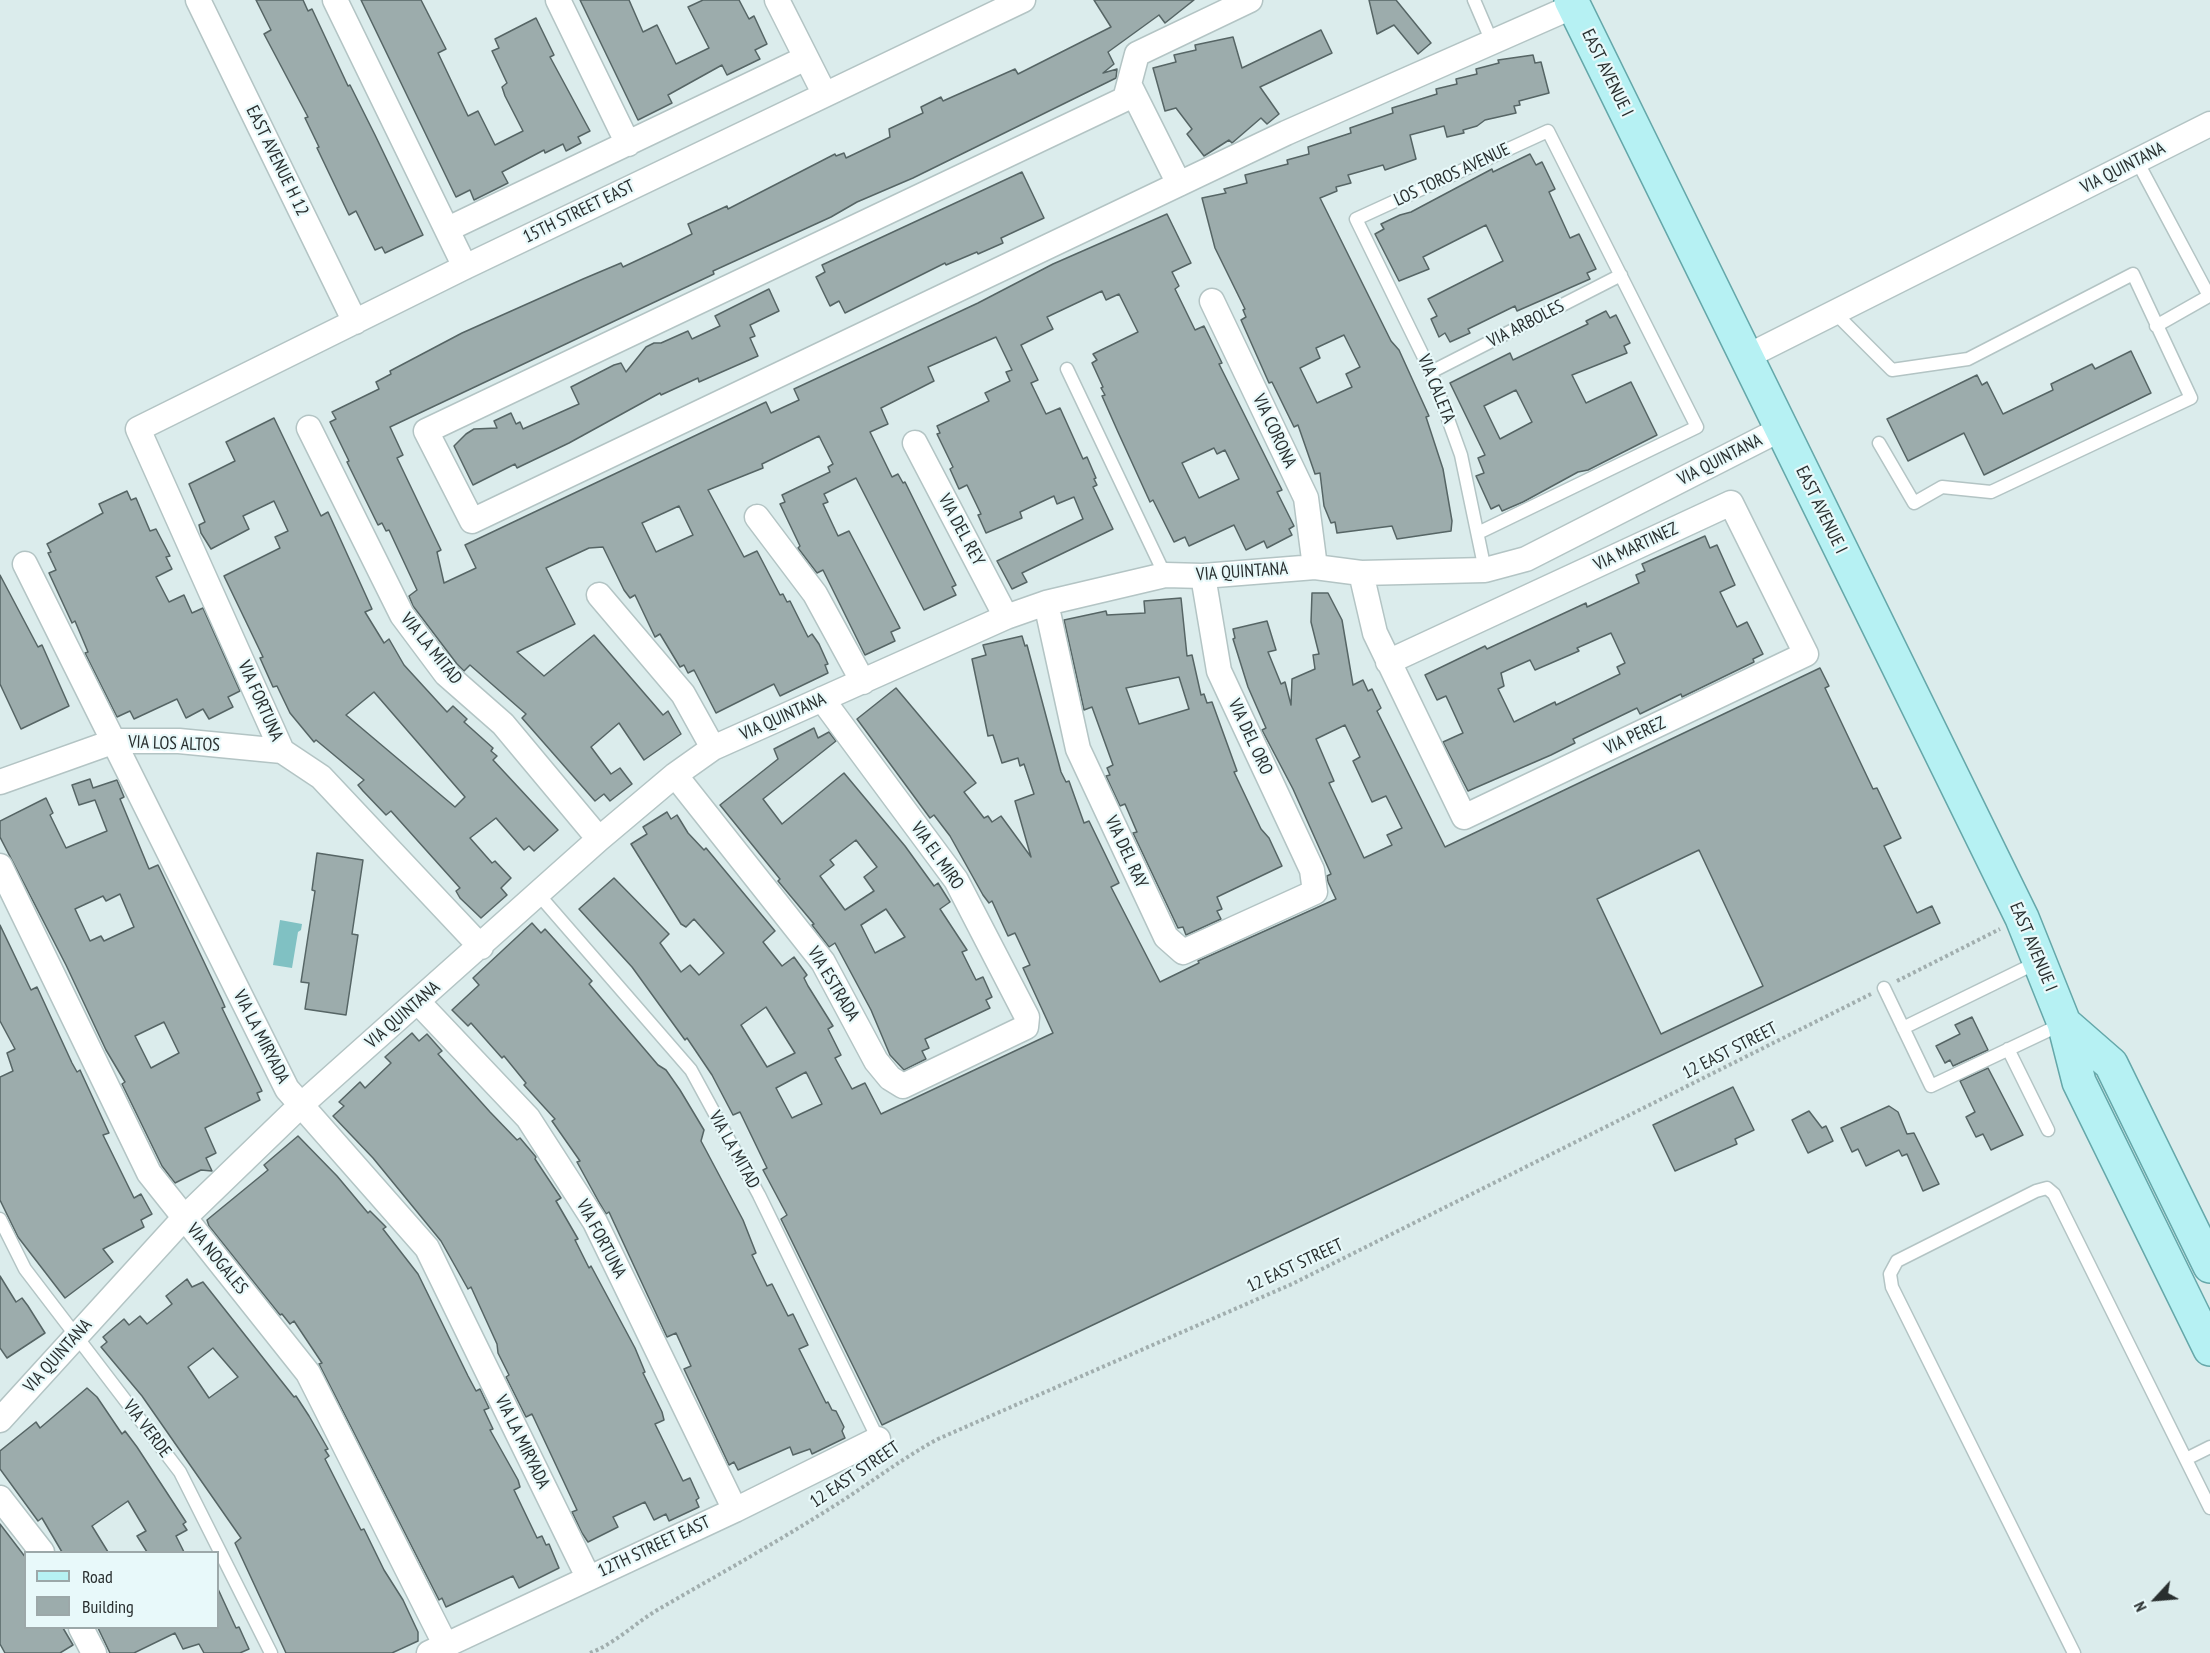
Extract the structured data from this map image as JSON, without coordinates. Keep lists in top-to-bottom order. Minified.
{"streets":{"main road":["EAST AVENUE I"],"street":["EAST AVENUE H 12","VIA QUINTANA","15TH STREET EAST","VIA CORONA","VIA DEL REY","VIA MARTINEZ","VIA LA MITAD","VIA FORTUNA","VIA PEREZ","VIA DEL ORO","VIA LOS ALTOS","VIA DEL RAY","VIA EL MIRO","VIA ESTRADA","VIA LA MIRYADA","VIA NOGALES","12TH STREET EAST"],"lane":["LOS TOROS AVENUE","VIA ARBOLES","VIA CALETA","VIA VERDE"],"path":["12 EAST STREET"]},"crossings":[["EAST AVENUE I","VIA QUINTANA"],["EAST AVENUE I","12 EAST STREET"],["EAST AVENUE H 12","15TH STREET EAST"],["VIA QUINTANA","VIA CALETA"],["VIA QUINTANA","VIA CORONA"],["VIA QUINTANA","VIA DEL REY"],["VIA QUINTANA","VIA LA MITAD"],["VIA QUINTANA","VIA FORTUNA"],["VIA QUINTANA","VIA DEL ORO"],["VIA QUINTANA","VIA DEL RAY"],["VIA QUINTANA","VIA EL MIRO"],["VIA QUINTANA","VIA ESTRADA"],["VIA QUINTANA","VIA LA MIRYADA"],["VIA QUINTANA","VIA NOGALES"],["VIA QUINTANA","VIA VERDE"],["LOS TOROS AVENUE","VIA ARBOLES"],["LOS TOROS AVENUE","VIA CALETA"],["15TH STREET EAST","VIA FORTUNA"],["VIA ARBOLES","VIA CALETA"],["VIA MARTINEZ","VIA PEREZ"],["VIA LA MITAD","12TH STREET EAST"],["VIA FORTUNA","VIA LOS ALTOS"],["VIA FORTUNA","12TH STREET EAST"],["VIA DEL ORO","VIA DEL RAY"],["VIA LOS ALTOS","VIA LA MIRYADA"],["VIA EL MIRO","VIA ESTRADA"],["VIA LA MIRYADA","12TH STREET EAST"],["VIA NOGALES","12TH STREET EAST"]],"legend":["Road","Building"],"north":"bottom left"}
